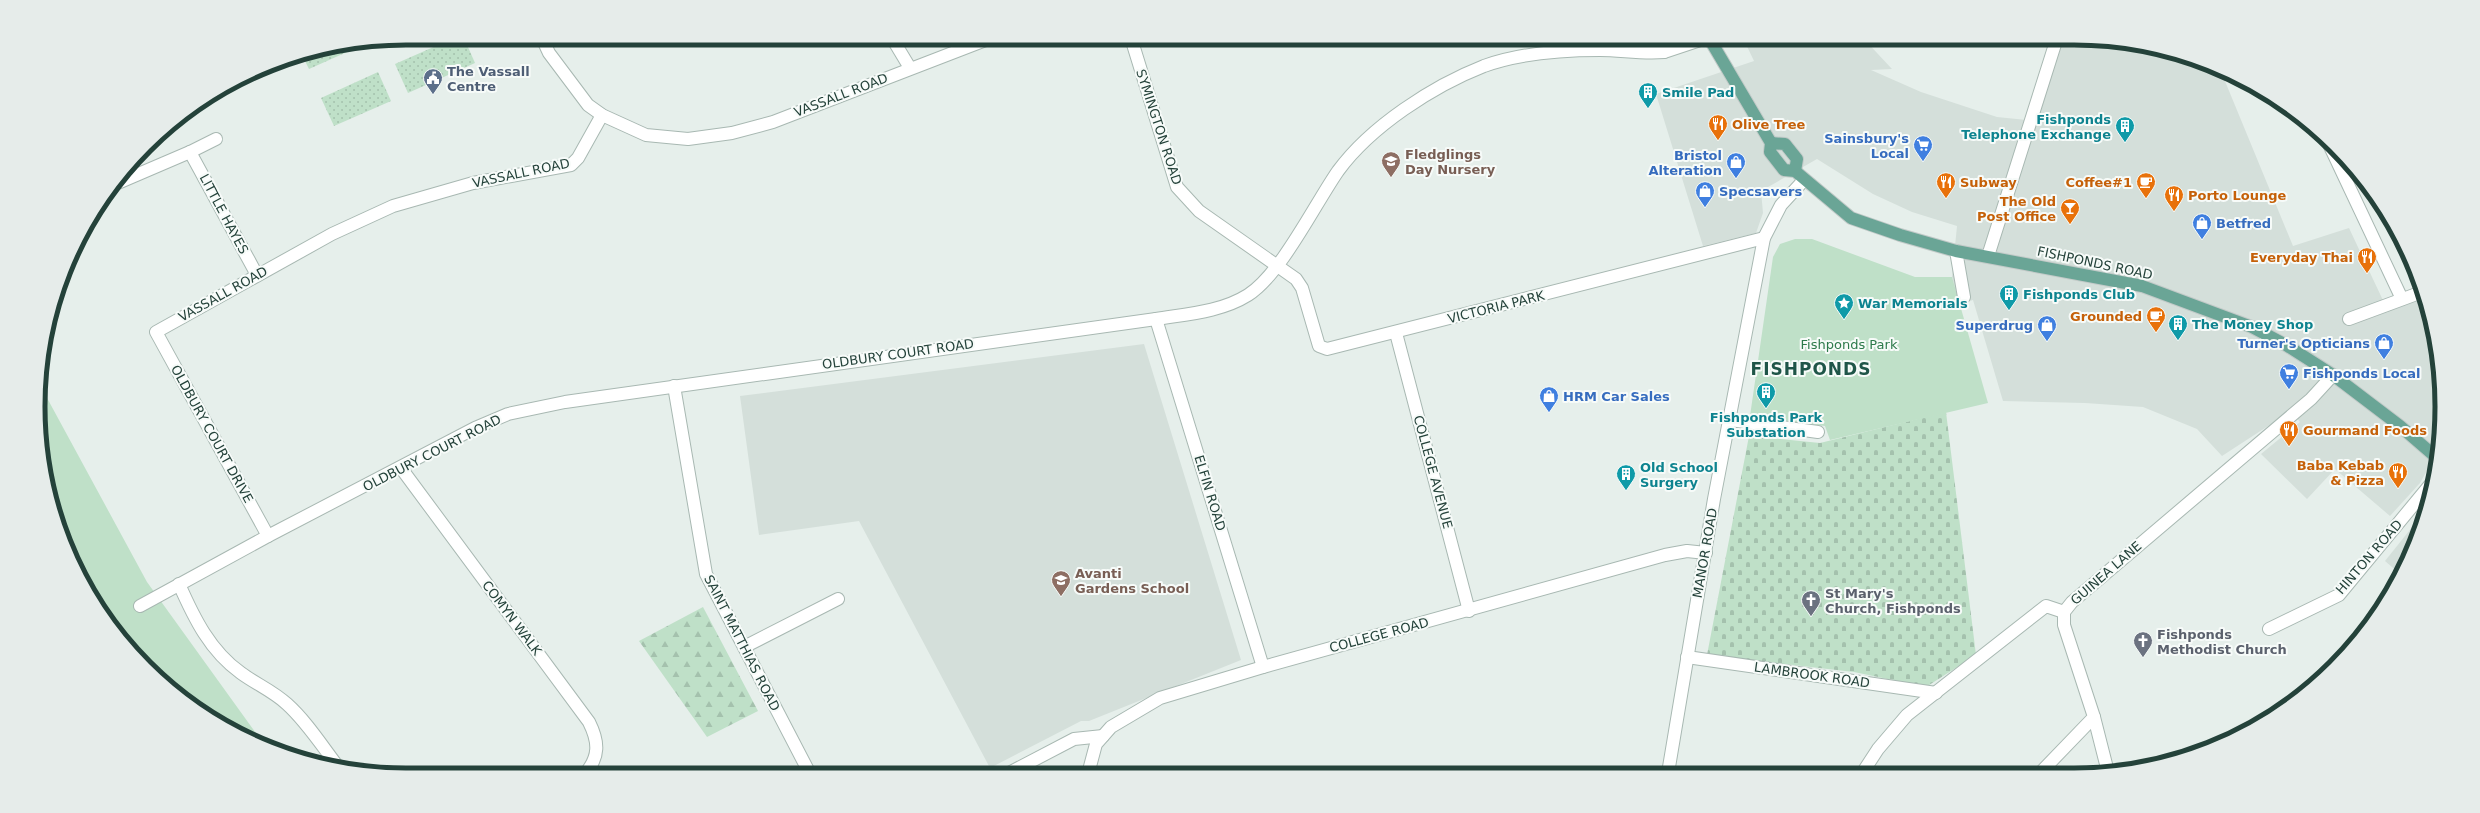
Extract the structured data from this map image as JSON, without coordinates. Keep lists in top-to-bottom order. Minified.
{"streets":{"main road":["FISHPONDS ROAD"],"street":["VASSALL ROAD","SYMINGTON ROAD","LITTLE HAYES","VICTORIA PARK","OLDBURY COURT ROAD","OLDBURY COURT DRIVE","COLLEGE AVENUE","ELFIN ROAD","MANOR ROAD","HINTON ROAD","GUINEA LANE","COMYN WALK","COLLEGE ROAD","SAINT MATTHIAS ROAD","LAMBROOK ROAD"]},"crossings":[["VASSALL ROAD","LITTLE HAYES"],["VASSALL ROAD","OLDBURY COURT DRIVE"],["SYMINGTON ROAD","VICTORIA PARK"],["SYMINGTON ROAD","OLDBURY COURT ROAD"],["FISHPONDS ROAD","MANOR ROAD"],["FISHPONDS ROAD","GUINEA LANE"],["VICTORIA PARK","OLDBURY COURT ROAD"],["VICTORIA PARK","COLLEGE AVENUE"],["VICTORIA PARK","MANOR ROAD"],["OLDBURY COURT ROAD","OLDBURY COURT DRIVE"],["OLDBURY COURT ROAD","ELFIN ROAD"],["OLDBURY COURT ROAD","COMYN WALK"],["OLDBURY COURT ROAD","SAINT MATTHIAS ROAD"],["COLLEGE AVENUE","COLLEGE ROAD"],["ELFIN ROAD","COLLEGE ROAD"],["MANOR ROAD","COLLEGE ROAD"],["MANOR ROAD","LAMBROOK ROAD"],["GUINEA LANE","LAMBROOK ROAD"]],"districts":["FISHPONDS"],"parks":["Fishponds Park"],"places":{"public building":["The Vassall Centre"],"building":["Smile Pad","Fishponds Telephone Exchange","Fishponds Club","The Money Shop","Fishponds Park Substation","Old School Surgery"],"restaurant":["Olive Tree","Subway","Porto Lounge","Everyday Thai","Gourmand Foods","Baba Kebab & Pizza"],"supermarket":["Sainsbury's Local","Fishponds Local"],"school or university":["Fledglings Day Nursery","Avanti Gardens School"],"shop":["Bristol Alteration","Specsavers","Betfred","Superdrug","Turner's Opticians","HRM Car Sales"],"cafe":["Coffee#1","Grounded"],"bar":["The Old Post Office"],"place":["War Memorials"],"church":["St Mary's Church, Fishponds","Fishponds Methodist Church"]}}
